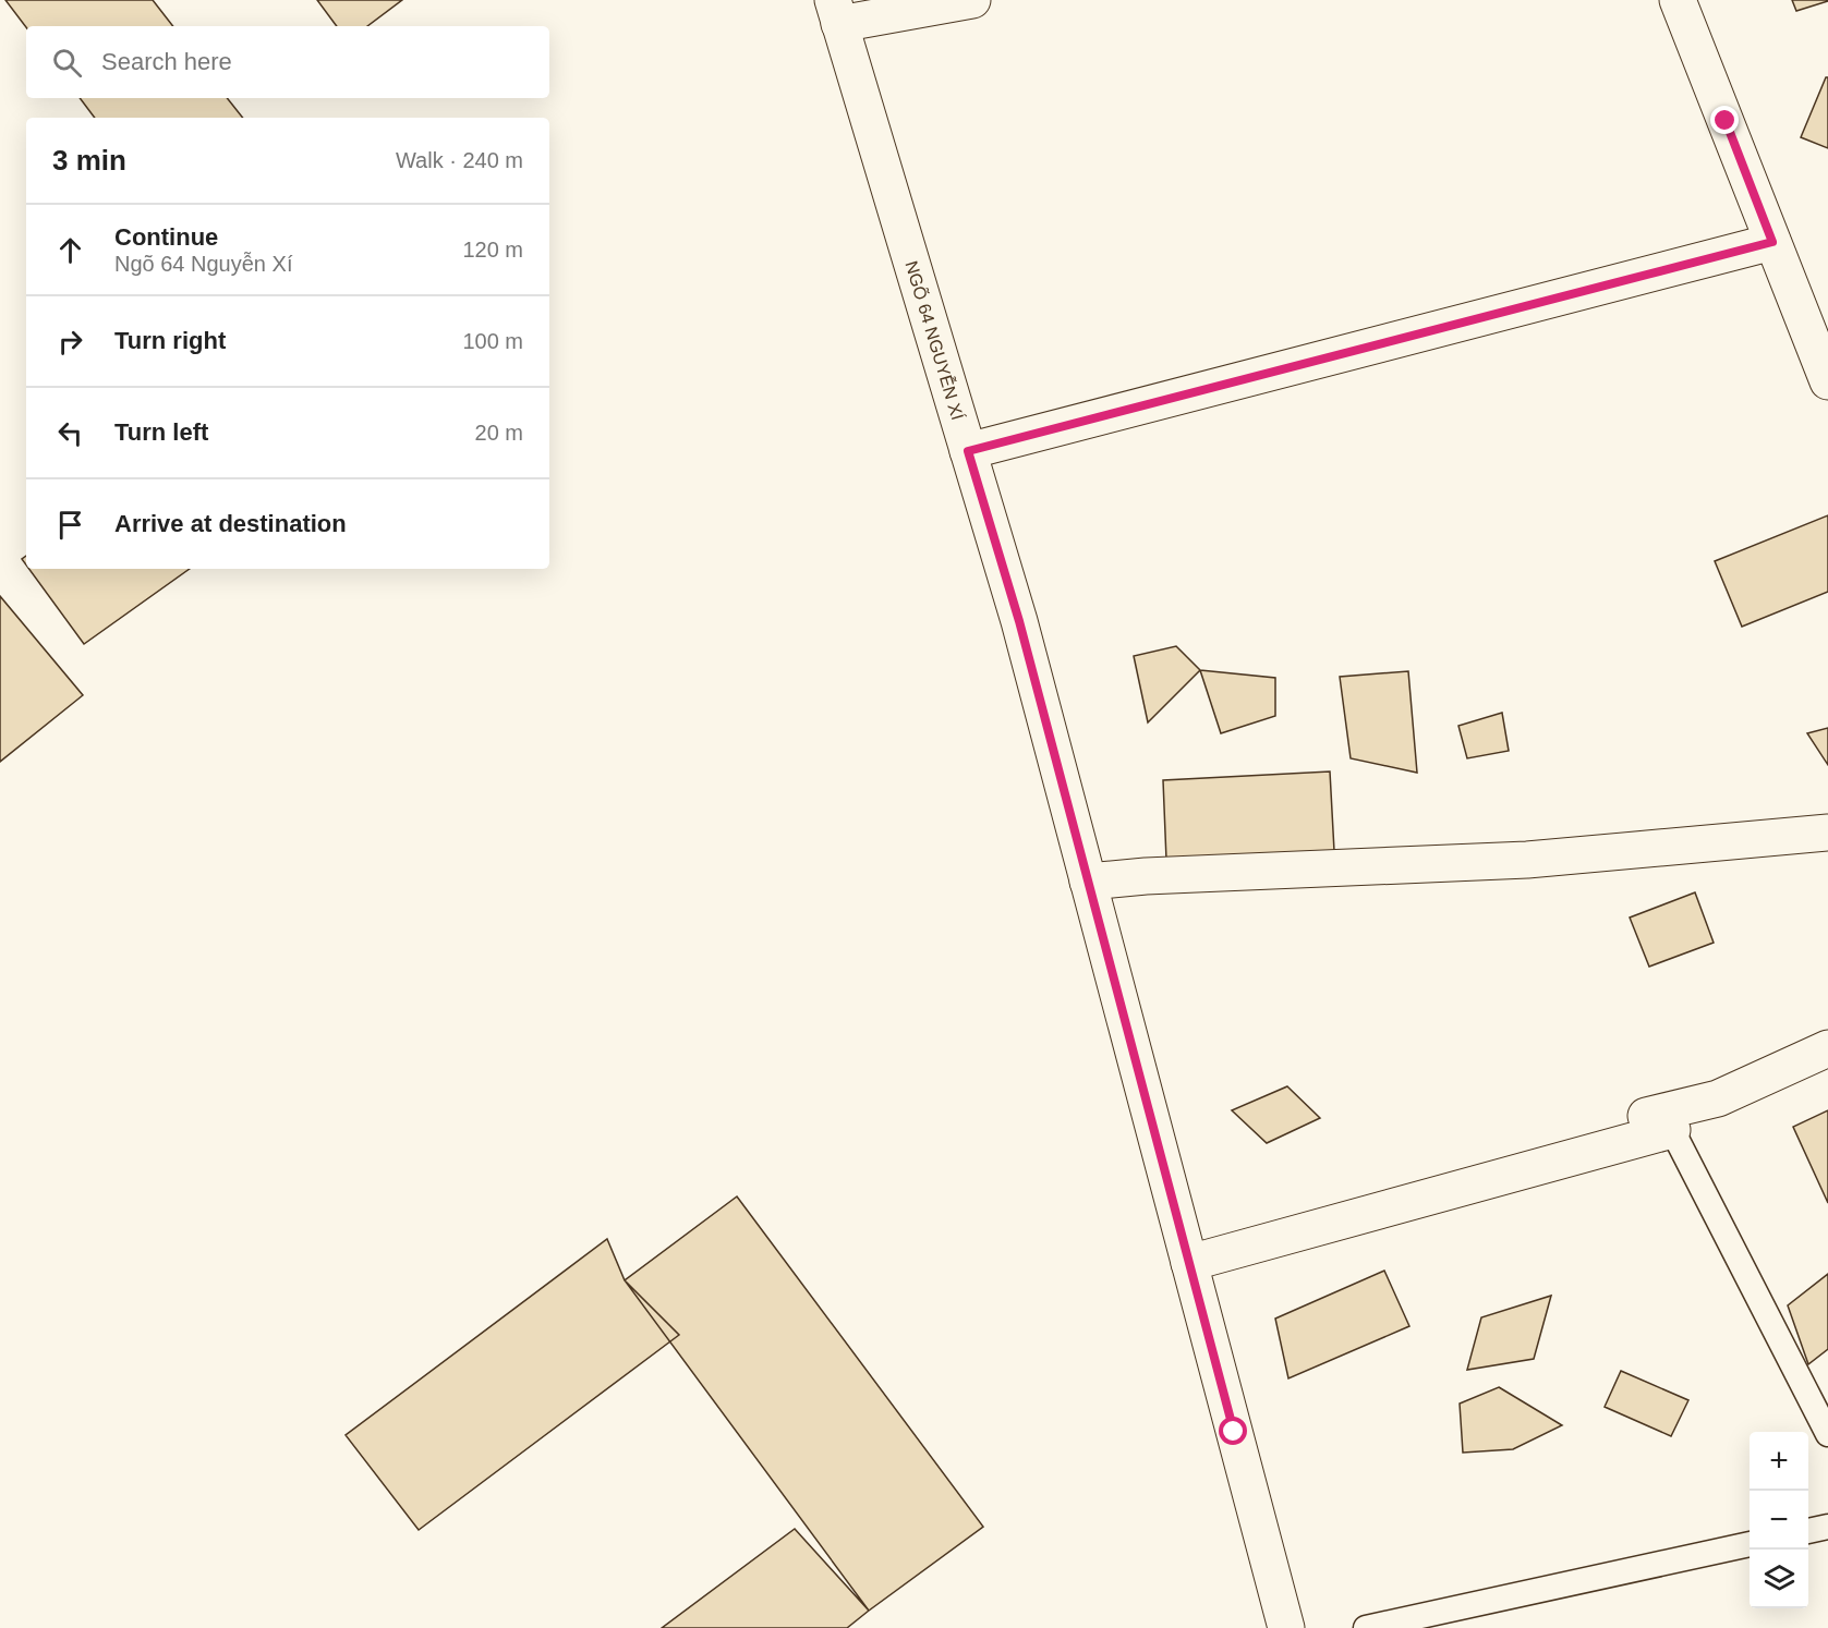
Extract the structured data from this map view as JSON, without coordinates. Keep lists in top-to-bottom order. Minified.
{"streets":{"street":["NGÕ 64 NGUYỄN XÍ"]},"page":{"search":"Search here","heading":["3 min","Walk · 240 m"],"list":[["Continue","Ngõ 64 Nguyễn Xí","120 m"],["Turn right","100 m"],["Turn left","20 m"],"Arrive at destination"],"map_buttons":["+","−"]}}
